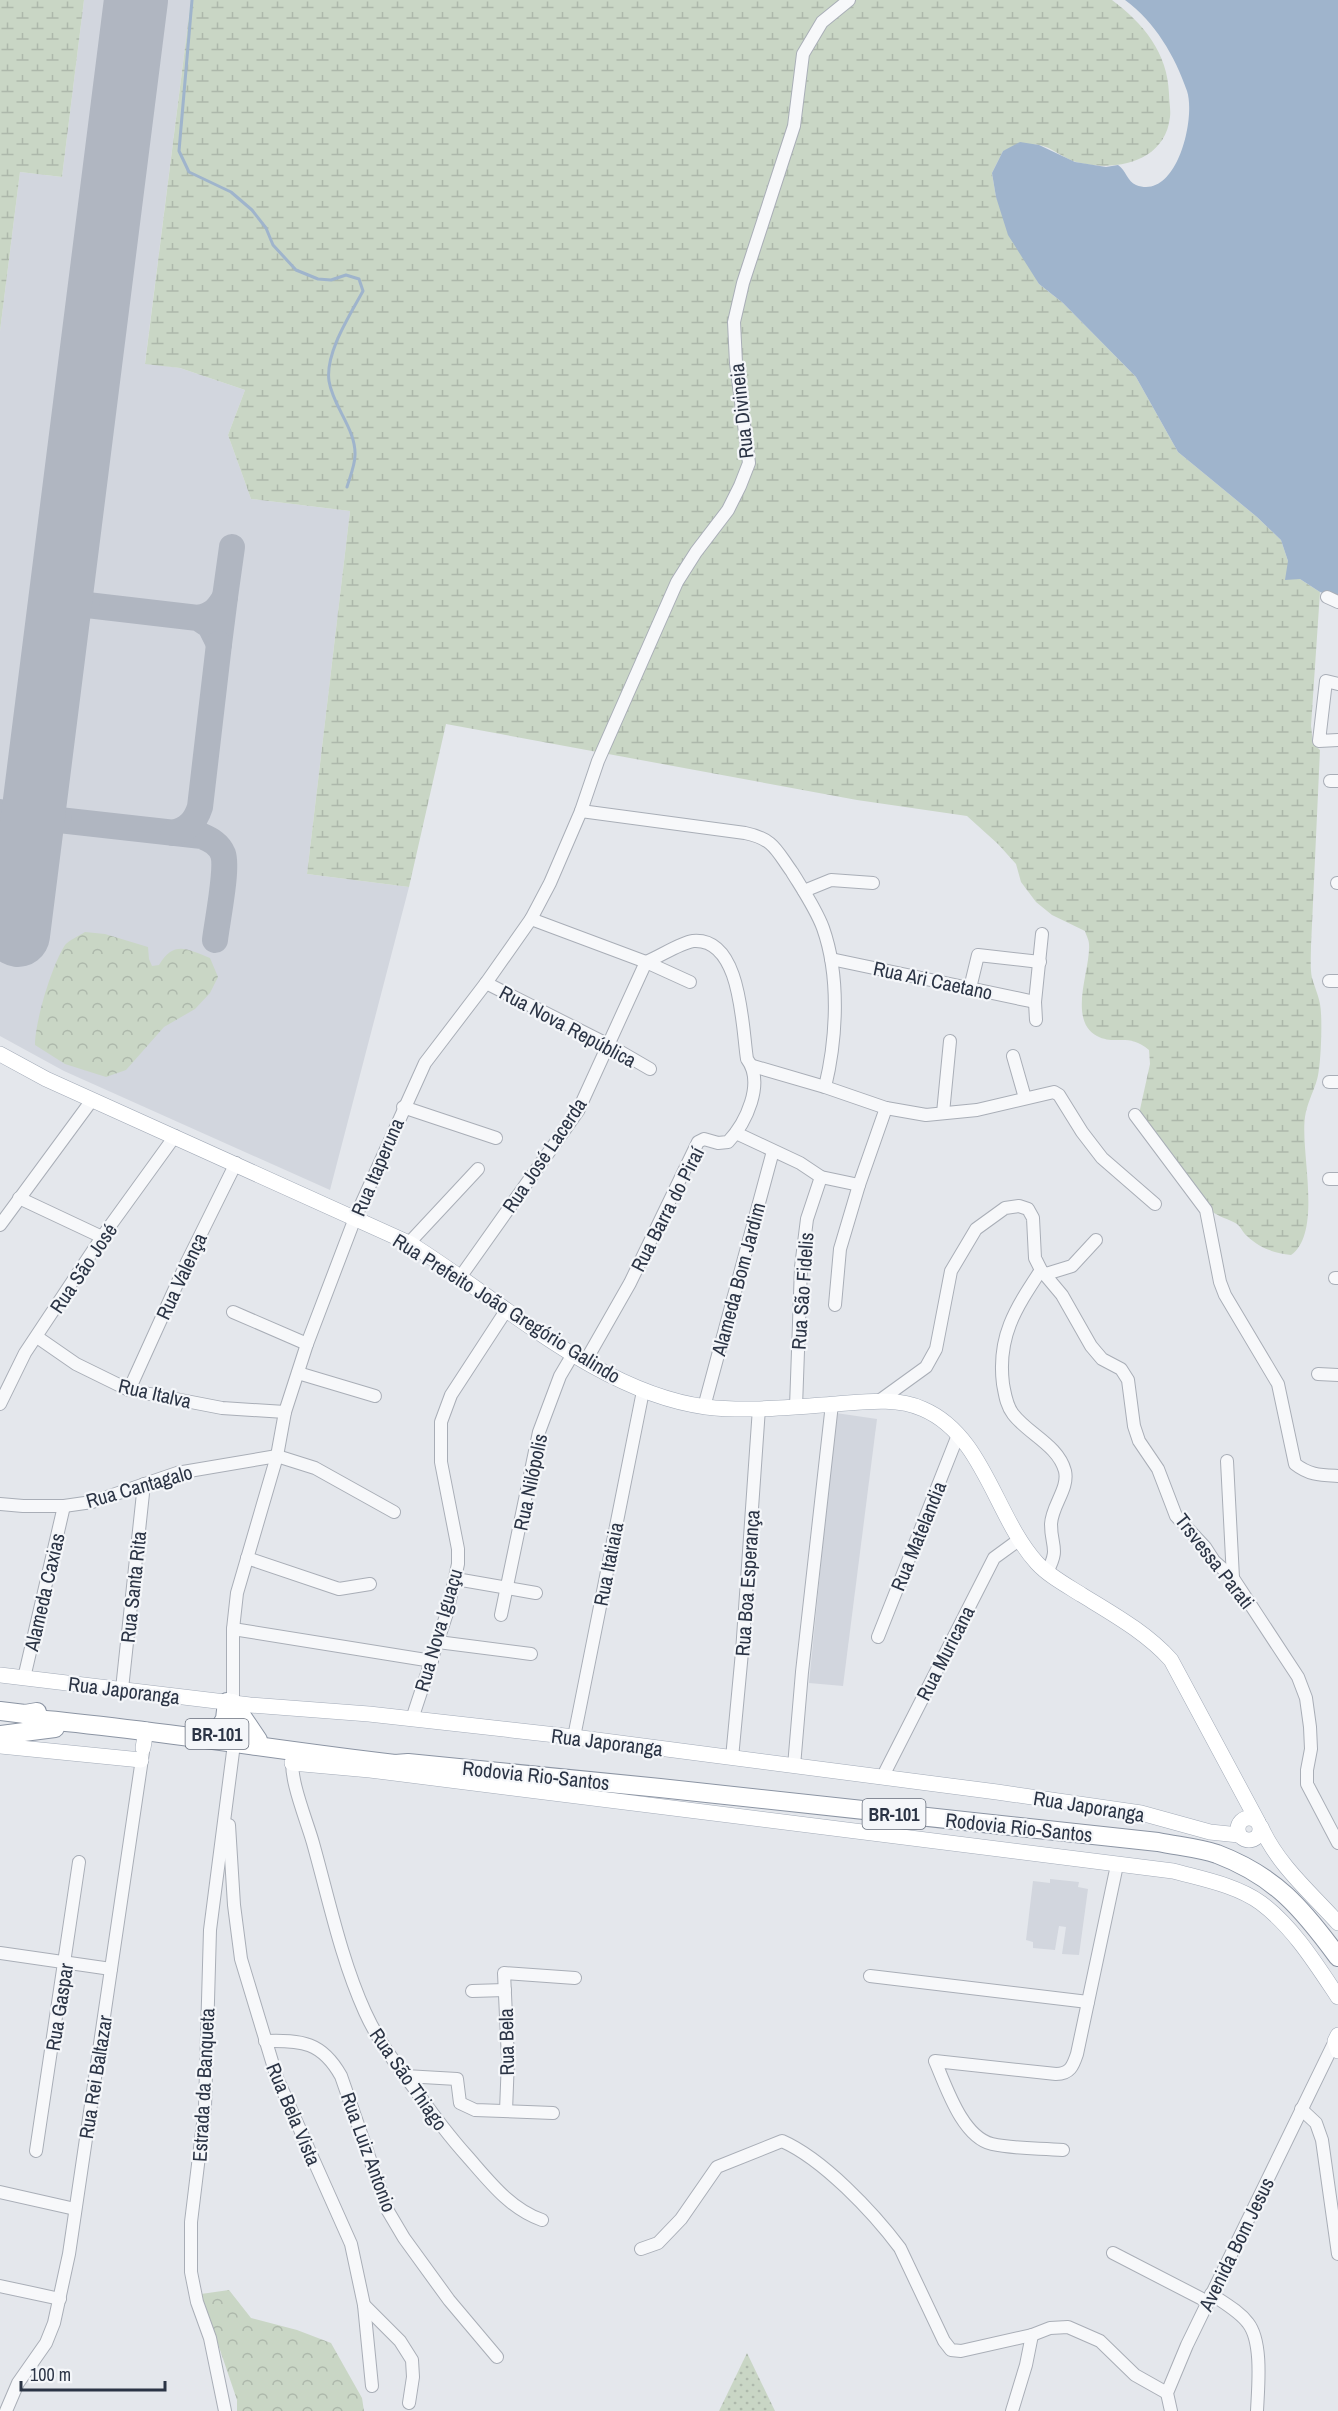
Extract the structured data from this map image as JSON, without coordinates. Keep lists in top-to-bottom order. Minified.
{"streets":{"highway":["BR-101","Rodovia Rio-Santos"],"main road":["Rua Prefeito João Gregório Galindo","Rua Japoranga"],"street":["Rua Divineia","Rua Ari Caetano","Rua Nova República","Rua José Lacerda","Rua Itaperuna","Rua Barra do Piraí","Rua São José","Rua Valença","Alameda Bom Jardim","Rua São Fidelis","Rua Italva","Rua Nilópolis","Rua Cantagalo","Rua Matelandia","Trsvessa Parati","Rua Itatiaia","Rua Boa Esperança","Rua Santa Rita","Alameda Caxias","Rua Nova Iguaçu","Rua Muricana","Rua Gaspar","Rua Bela","Rua Rei Baltazar","Rua São Thiago","Estrada da Banqueta","Rua Bela Vista","Rua Luiz Antonio","Avenida Bom Jesus"]},"crossings":[["Rua Divineia","Rua Itaperuna"],["Rua Nova República","Rua José Lacerda"],["Rua Nova República","Rua Itaperuna"],["Rua José Lacerda","Rua Prefeito João Gregório Galindo"],["Rua Itaperuna","Rua Prefeito João Gregório Galindo"],["Rua Itaperuna","Rua Italva"],["Rua Itaperuna","Rua Cantagalo"],["Rua Itaperuna","Rua Japoranga"],["Rua Barra do Piraí","Rua Prefeito João Gregório Galindo"],["Rua Barra do Piraí","Rua Nilópolis"],["Rua São José","Rua Prefeito João Gregório Galindo"],["Rua São José","Rua Italva"],["Rua Valença","Rua Prefeito João Gregório Galindo"],["Rua Valença","Rua Italva"],["Alameda Bom Jardim","Rua Prefeito João Gregório Galindo"],["Rua São Fidelis","Rua Prefeito João Gregório Galindo"],["Rua Prefeito João Gregório Galindo","Rua Nilópolis"],["Rua Prefeito João Gregório Galindo","Rua Matelandia"],["Rua Prefeito João Gregório Galindo","Trsvessa Parati"],["Rua Prefeito João Gregório Galindo","Rua Itatiaia"],["Rua Prefeito João Gregório Galindo","Rua Boa Esperança"],["Rua Prefeito João Gregório Galindo","Rua Nova Iguaçu"],["Rua Prefeito João Gregório Galindo","Rua Muricana"],["Rua Prefeito João Gregório Galindo","Rua Japoranga"],["Rua Cantagalo","Rua Santa Rita"],["Rua Cantagalo","Alameda Caxias"],["Rua Itatiaia","Rua Japoranga"],["Rua Boa Esperança","Rua Japoranga"],["Rua Santa Rita","Rua Japoranga"],["Alameda Caxias","Rua Japoranga"],["Rua Nova Iguaçu","Rua Japoranga"],["Rua Muricana","Rua Japoranga"],["Rodovia Rio-Santos","Rua Rei Baltazar"],["Rodovia Rio-Santos","Rua São Thiago"],["Rodovia Rio-Santos","Estrada da Banqueta"],["Estrada da Banqueta","Rua Bela Vista"],["Rua Bela Vista","Rua Luiz Antonio"]],"scale_bar":"100 m"}
